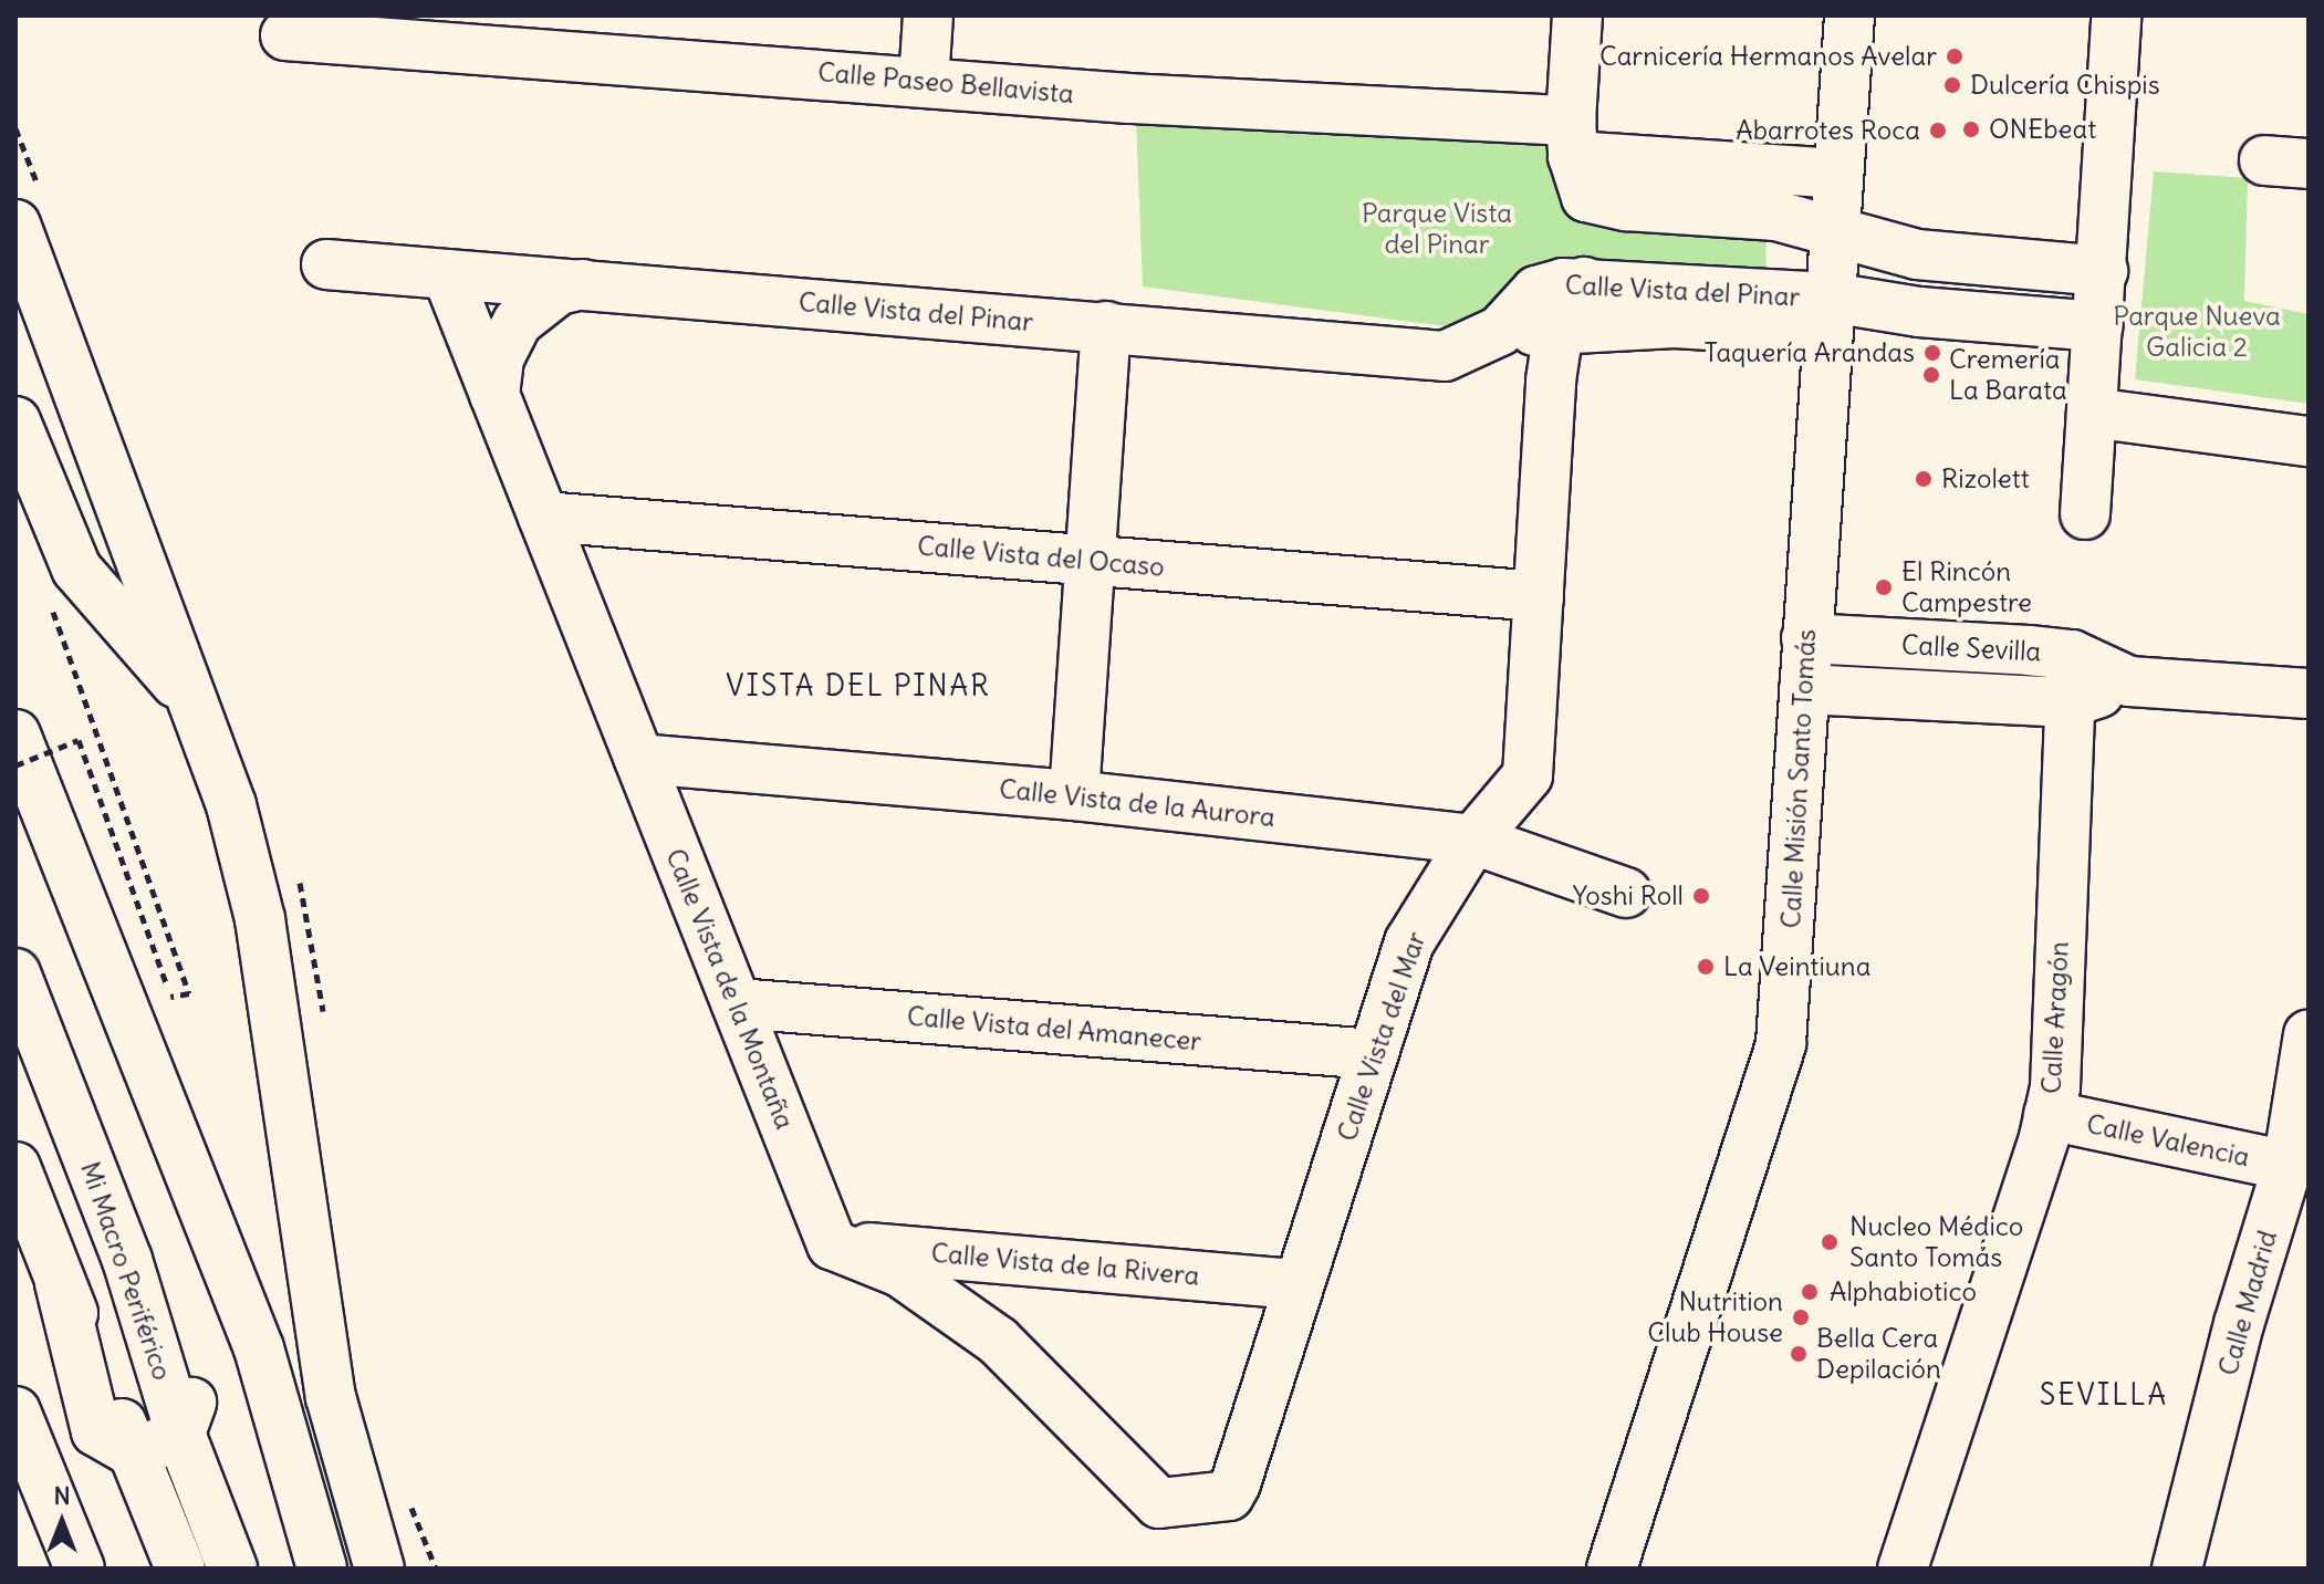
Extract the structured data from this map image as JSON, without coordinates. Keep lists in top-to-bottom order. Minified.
{"streets":{"main road":["Calle Paseo Bellavista","Calle Vista del Pinar","Calle Vista del Ocaso","Calle Sevilla","Calle Misión Santo Tomás","Calle Vista de la Aurora","Calle Vista de la Montaña","Calle Aragón","Calle Vista del Amanecer","Calle Vista del Mar","Calle Valencia","Calle Vista de la Rivera","Mi Macro Periférico","Calle Madrid"]},"crossings":[["Calle Paseo Bellavista","Calle Misión Santo Tomás"],["Calle Vista del Pinar","Calle Misión Santo Tomás"],["Calle Vista del Pinar","Calle Vista de la Montaña"],["Calle Vista del Pinar","Calle Vista del Mar"],["Calle Vista del Ocaso","Calle Vista de la Montaña"],["Calle Vista del Ocaso","Calle Vista del Mar"],["Calle Sevilla","Calle Misión Santo Tomás"],["Calle Sevilla","Calle Aragón"],["Calle Vista de la Aurora","Calle Vista de la Montaña"],["Calle Vista de la Aurora","Calle Vista del Mar"],["Calle Vista de la Montaña","Calle Vista del Amanecer"],["Calle Vista de la Montaña","Calle Vista del Mar"],["Calle Vista de la Montaña","Calle Vista de la Rivera"],["Calle Aragón","Calle Valencia"],["Calle Vista del Amanecer","Calle Vista del Mar"],["Calle Vista del Mar","Calle Vista de la Rivera"],["Calle Valencia","Calle Madrid"]],"districts":["VISTA DEL PINAR","SEVILLA"],"parks":["Parque Vista del Pinar","Parque Nueva Galicia 2"],"places":["Carnicería Hermanos Avelar","Dulcería Chispis","ONEbeat","Abarrotes Roca","Taquería Arandas","Cremería La Barata","Rizolett","El Rincón Campestre","Yoshi Roll","La Veintiuna","Nucleo Médico Santo Tomás","Alphabiotico","Nutrition Club House","Bella Cera Depilación"],"north":"top"}
